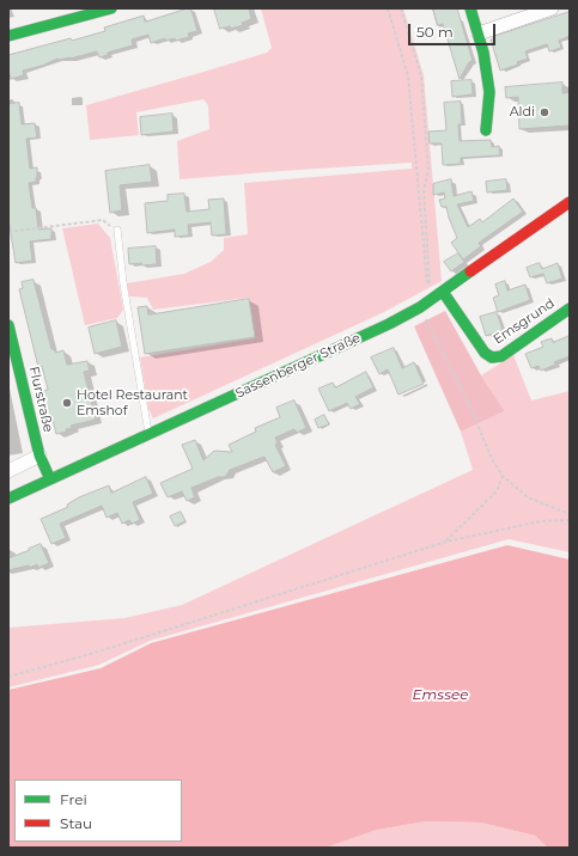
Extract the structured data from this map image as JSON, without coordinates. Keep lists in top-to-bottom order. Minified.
{"streets":{"street":["Emsgrund","Sassenberger Straße","Flurstraße"]},"crossings":[["Emsgrund","Sassenberger Straße"],["Sassenberger Straße","Flurstraße"]],"water":["Emssee"],"places":["Aldi","Hotel Restaurant Emshof"],"legend":["Frei","Stau"],"scale_bar":"50 m"}
